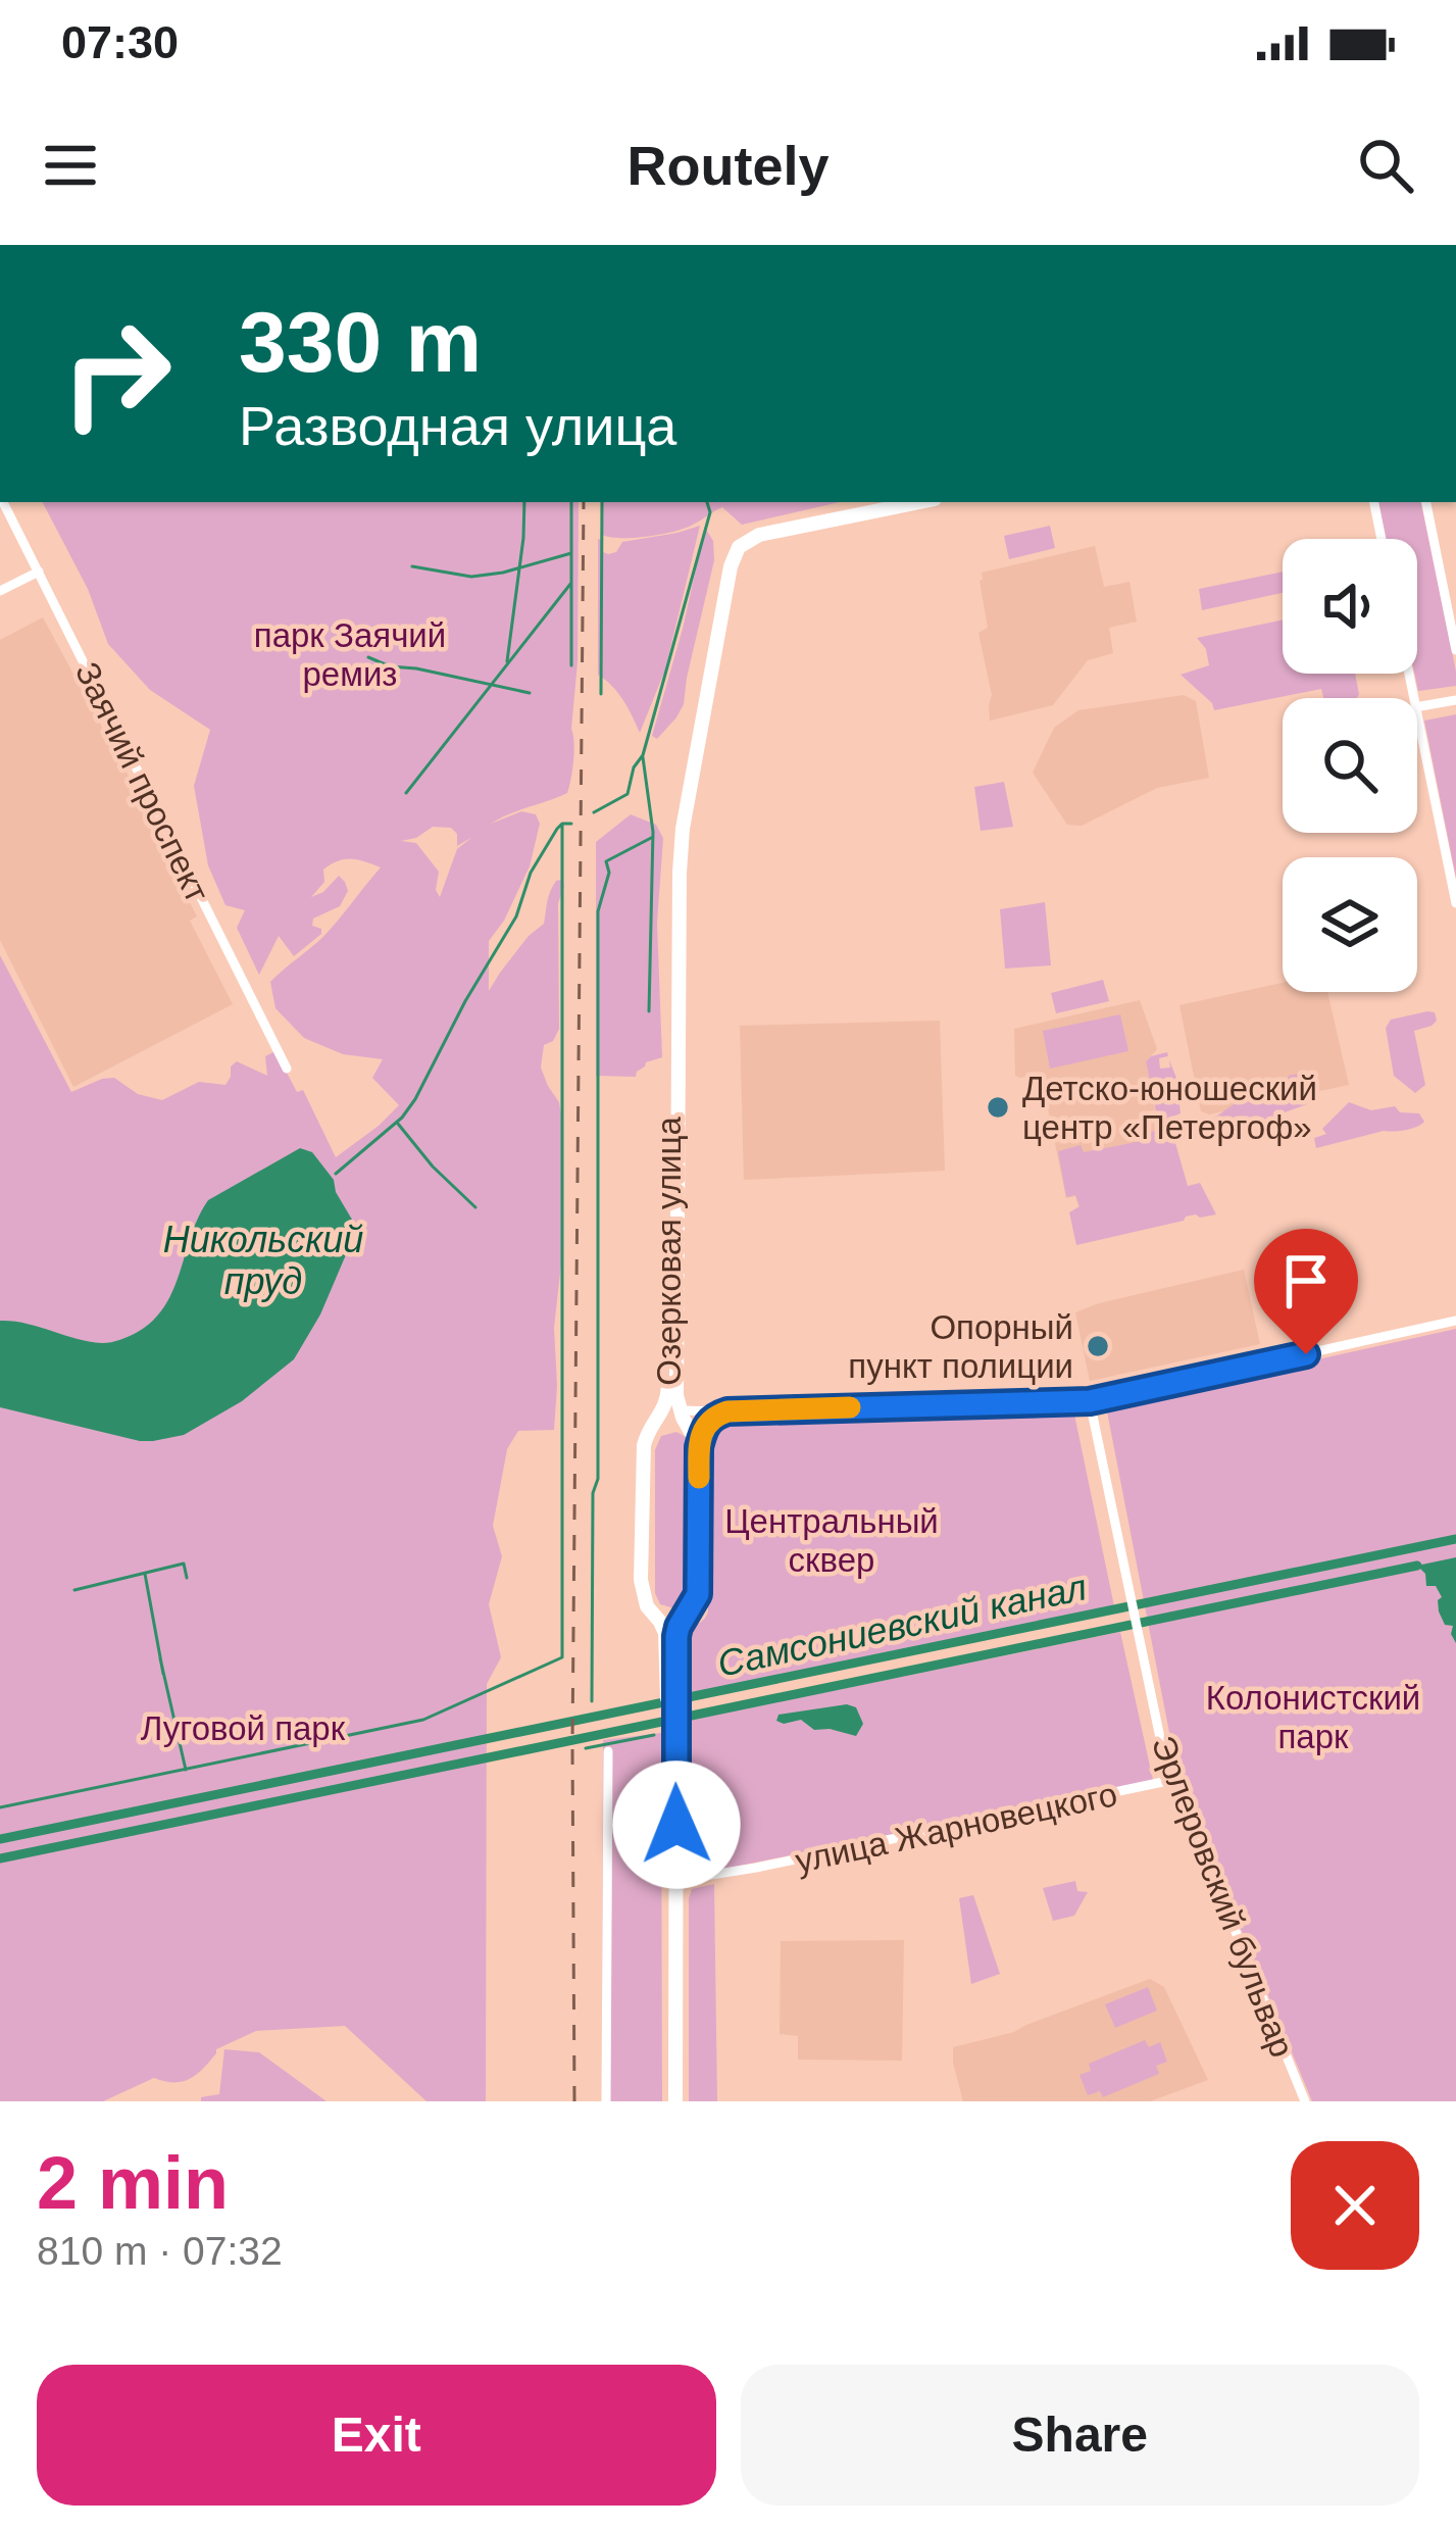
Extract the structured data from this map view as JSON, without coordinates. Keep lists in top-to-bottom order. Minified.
{"streets":{"street":["Заячий проспект","Озерковая улица","улица Жарновецкого","Эрлеровский бульвар"]},"crossings":[["Озерковая улица","улица Жарновецкого"],["улица Жарновецкого","Эрлеровский бульвар"]],"water":["Никольский пруд","Самсониевский канал"],"parks":["парк Заячий ремиз","Центральный сквер","Колонистский парк","Луговой парк"],"places":["Детско-юношеский центр «Петергоф»","Опорный пункт полиции"],"page":{"status":"07:30","header":"Routely","turn":["330 m","Разводная улица"],"heading":["2 min","810 m · 07:32"],"buttons":["Exit","Share"]}}
